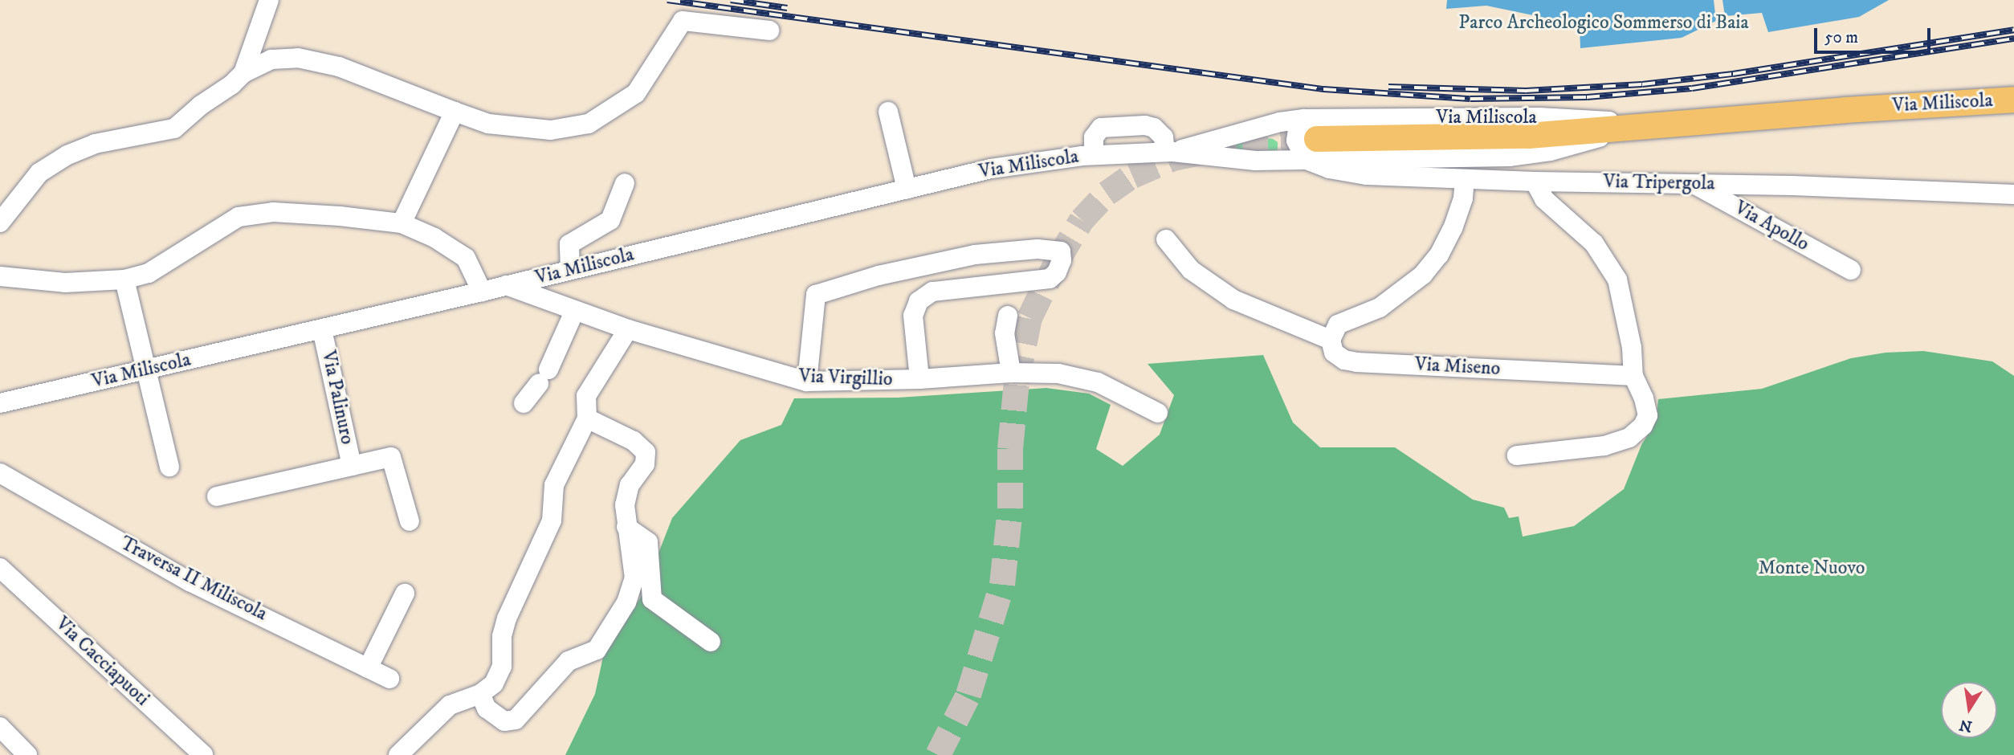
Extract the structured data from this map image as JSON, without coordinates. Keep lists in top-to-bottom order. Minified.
{"streets":{"main road":["Via Miliscola"],"street":["Via Tripergola","Via Apollo","Via Miseno","Via Virgillio","Via Palinuro","Traversa II Miliscola","Via Cacciapuoti"]},"crossings":[["Via Miliscola","Via Tripergola"],["Via Miliscola","Via Virgillio"],["Via Miliscola","Via Palinuro"],["Via Tripergola","Via Apollo"]],"parks":["Parco Archeologico Sommerso di Baia","Monte Nuovo"],"scale_bar":"50 m","north":"bottom"}
